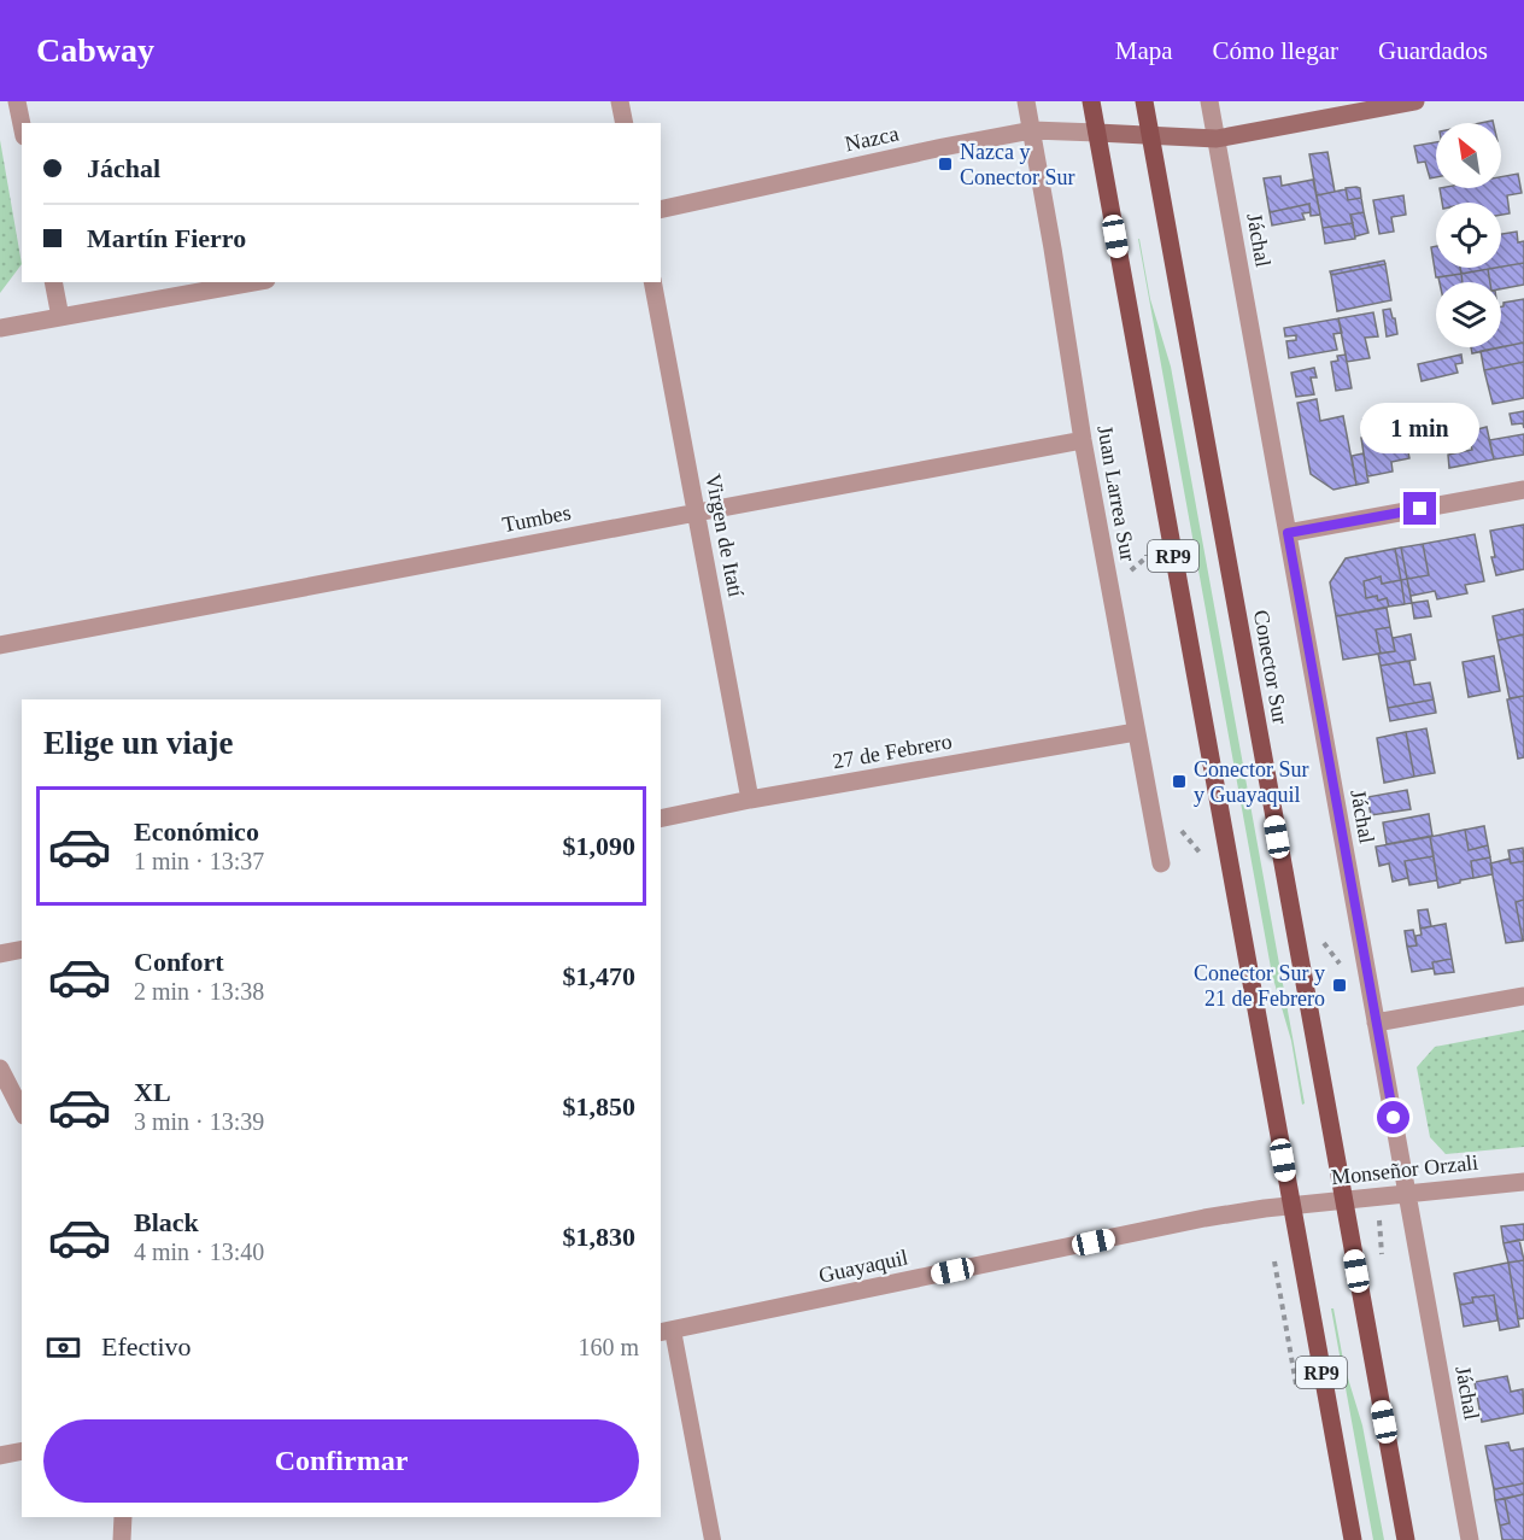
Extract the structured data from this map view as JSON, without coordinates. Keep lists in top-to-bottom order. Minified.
{"streets":{"main road":["RP9","Conector Sur"],"street":["Nazca","Jáchal","Juan Larrea Sur","Tumbes","Virgen de Itatí","27 de Febrero","Monseñor Orzali","Guayaquil"]},"crossings":[["Nazca","Juan Larrea Sur"],["Nazca","RP9"],["Jáchal","Monseñor Orzali"],["Juan Larrea Sur","Tumbes"],["Juan Larrea Sur","27 de Febrero"],["Tumbes","Virgen de Itatí"],["Virgen de Itatí","27 de Febrero"],["RP9","Monseñor Orzali"],["RP9","Guayaquil"],["Conector Sur","Monseñor Orzali"],["Monseñor Orzali","Guayaquil"]],"places":{"transit":["Nazca y Conector Sur","Conector Sur y Guayaquil","Conector Sur y 21 de Febrero"]},"north":"top left","page":{"header":"Cabway","nav":["Mapa","Cómo llegar","Guardados"],"banner":["Jáchal","Martín Fierro"],"bubble":"1 min","heading":"Elige un viaje","list":[{"name":"Económico","note":"1 min · 13:37","value":"$1,090"},{"name":"Confort","note":"2 min · 13:38","value":"$1,470"},{"name":"XL","note":"3 min · 13:39","value":"$1,850"},{"name":"Black","note":"4 min · 13:40","value":"$1,830"}],"pay":["Efectivo","160 m"],"buttons":"Confirmar"}}
